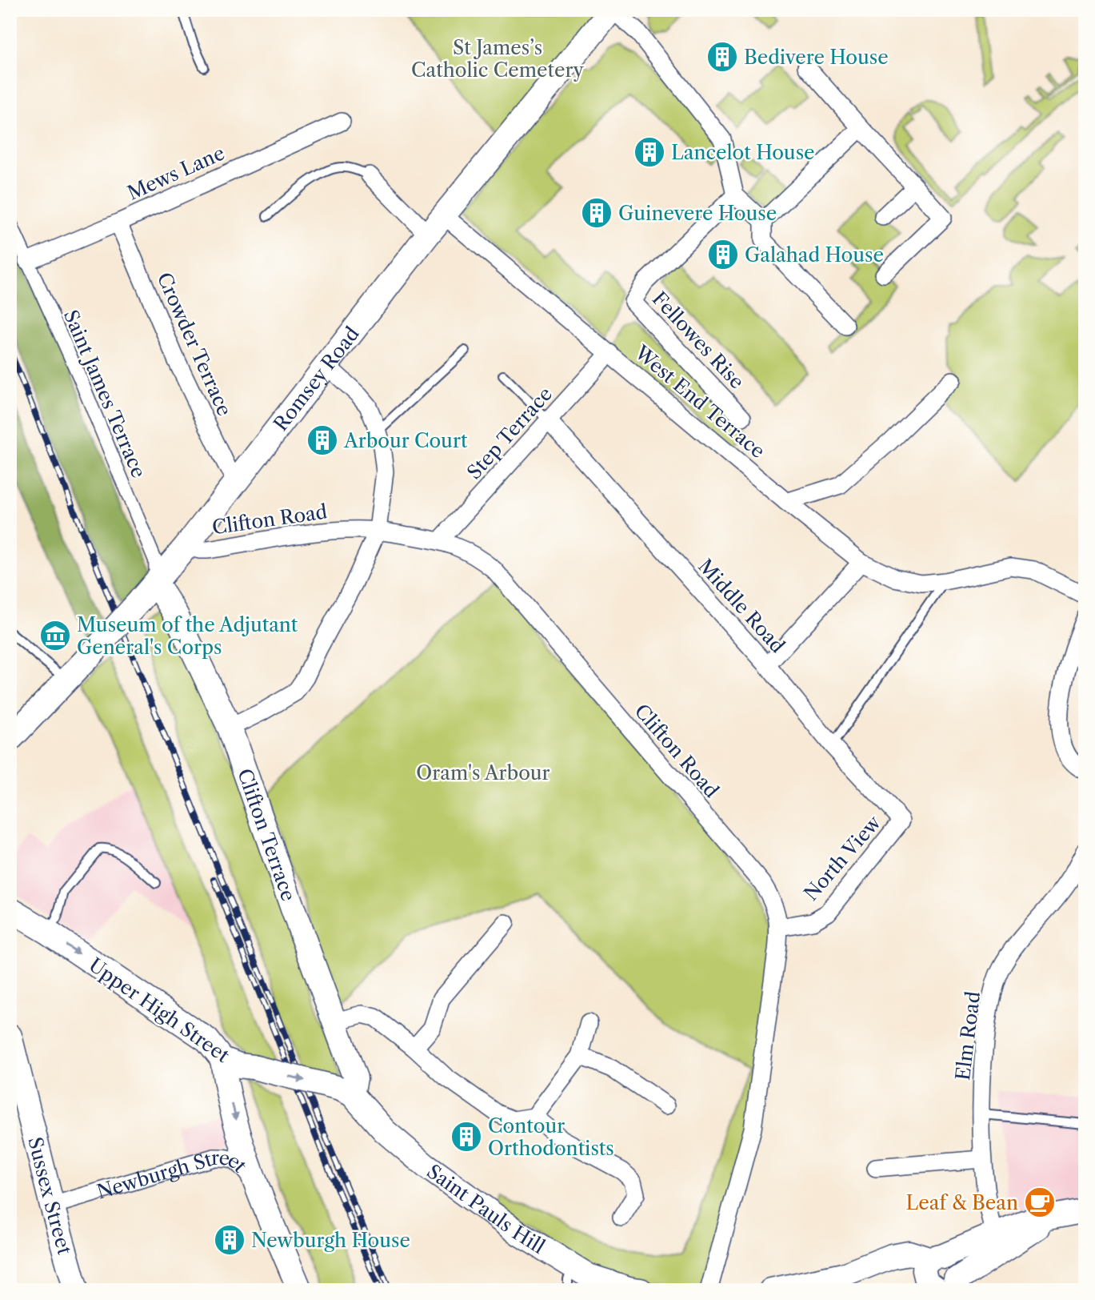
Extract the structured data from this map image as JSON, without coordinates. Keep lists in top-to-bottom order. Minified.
{"streets":{"main road":["Romsey Road","Clifton Terrace","Upper High Street","Newburgh Street","Sussex Street","Saint Pauls Hill"],"street":["Mews Lane","Fellowes Rise","Crowder Terrace","Saint James Terrace","West End Terrace","Step Terrace","Clifton Road","Middle Road","North View","Elm Road"]},"crossings":[["Mews Lane","Crowder Terrace"],["Mews Lane","Saint James Terrace"],["Crowder Terrace","Romsey Road"],["Romsey Road","Saint James Terrace"],["Romsey Road","West End Terrace"],["Romsey Road","Clifton Road"],["Romsey Road","Clifton Terrace"],["Saint James Terrace","Clifton Terrace"],["West End Terrace","Step Terrace"],["Step Terrace","Clifton Road"],["Step Terrace","Middle Road"],["Clifton Road","North View"],["Middle Road","North View"],["Clifton Terrace","Upper High Street"],["Clifton Terrace","Saint Pauls Hill"],["Upper High Street","Newburgh Street"],["Upper High Street","Saint Pauls Hill"],["Newburgh Street","Sussex Street"]],"one_way":["Upper High Street","Newburgh Street"],"parks":["St James’s Catholic Cemetery","Oram's Arbour"],"places":{"building":["Bedivere House","Lancelot House","Guinevere House","Galahad House","Arbour Court","Contour Orthodontists","Newburgh House"],"museum":["Museum of the Adjutant General's Corps"],"cafe":["Leaf & Bean"]}}
